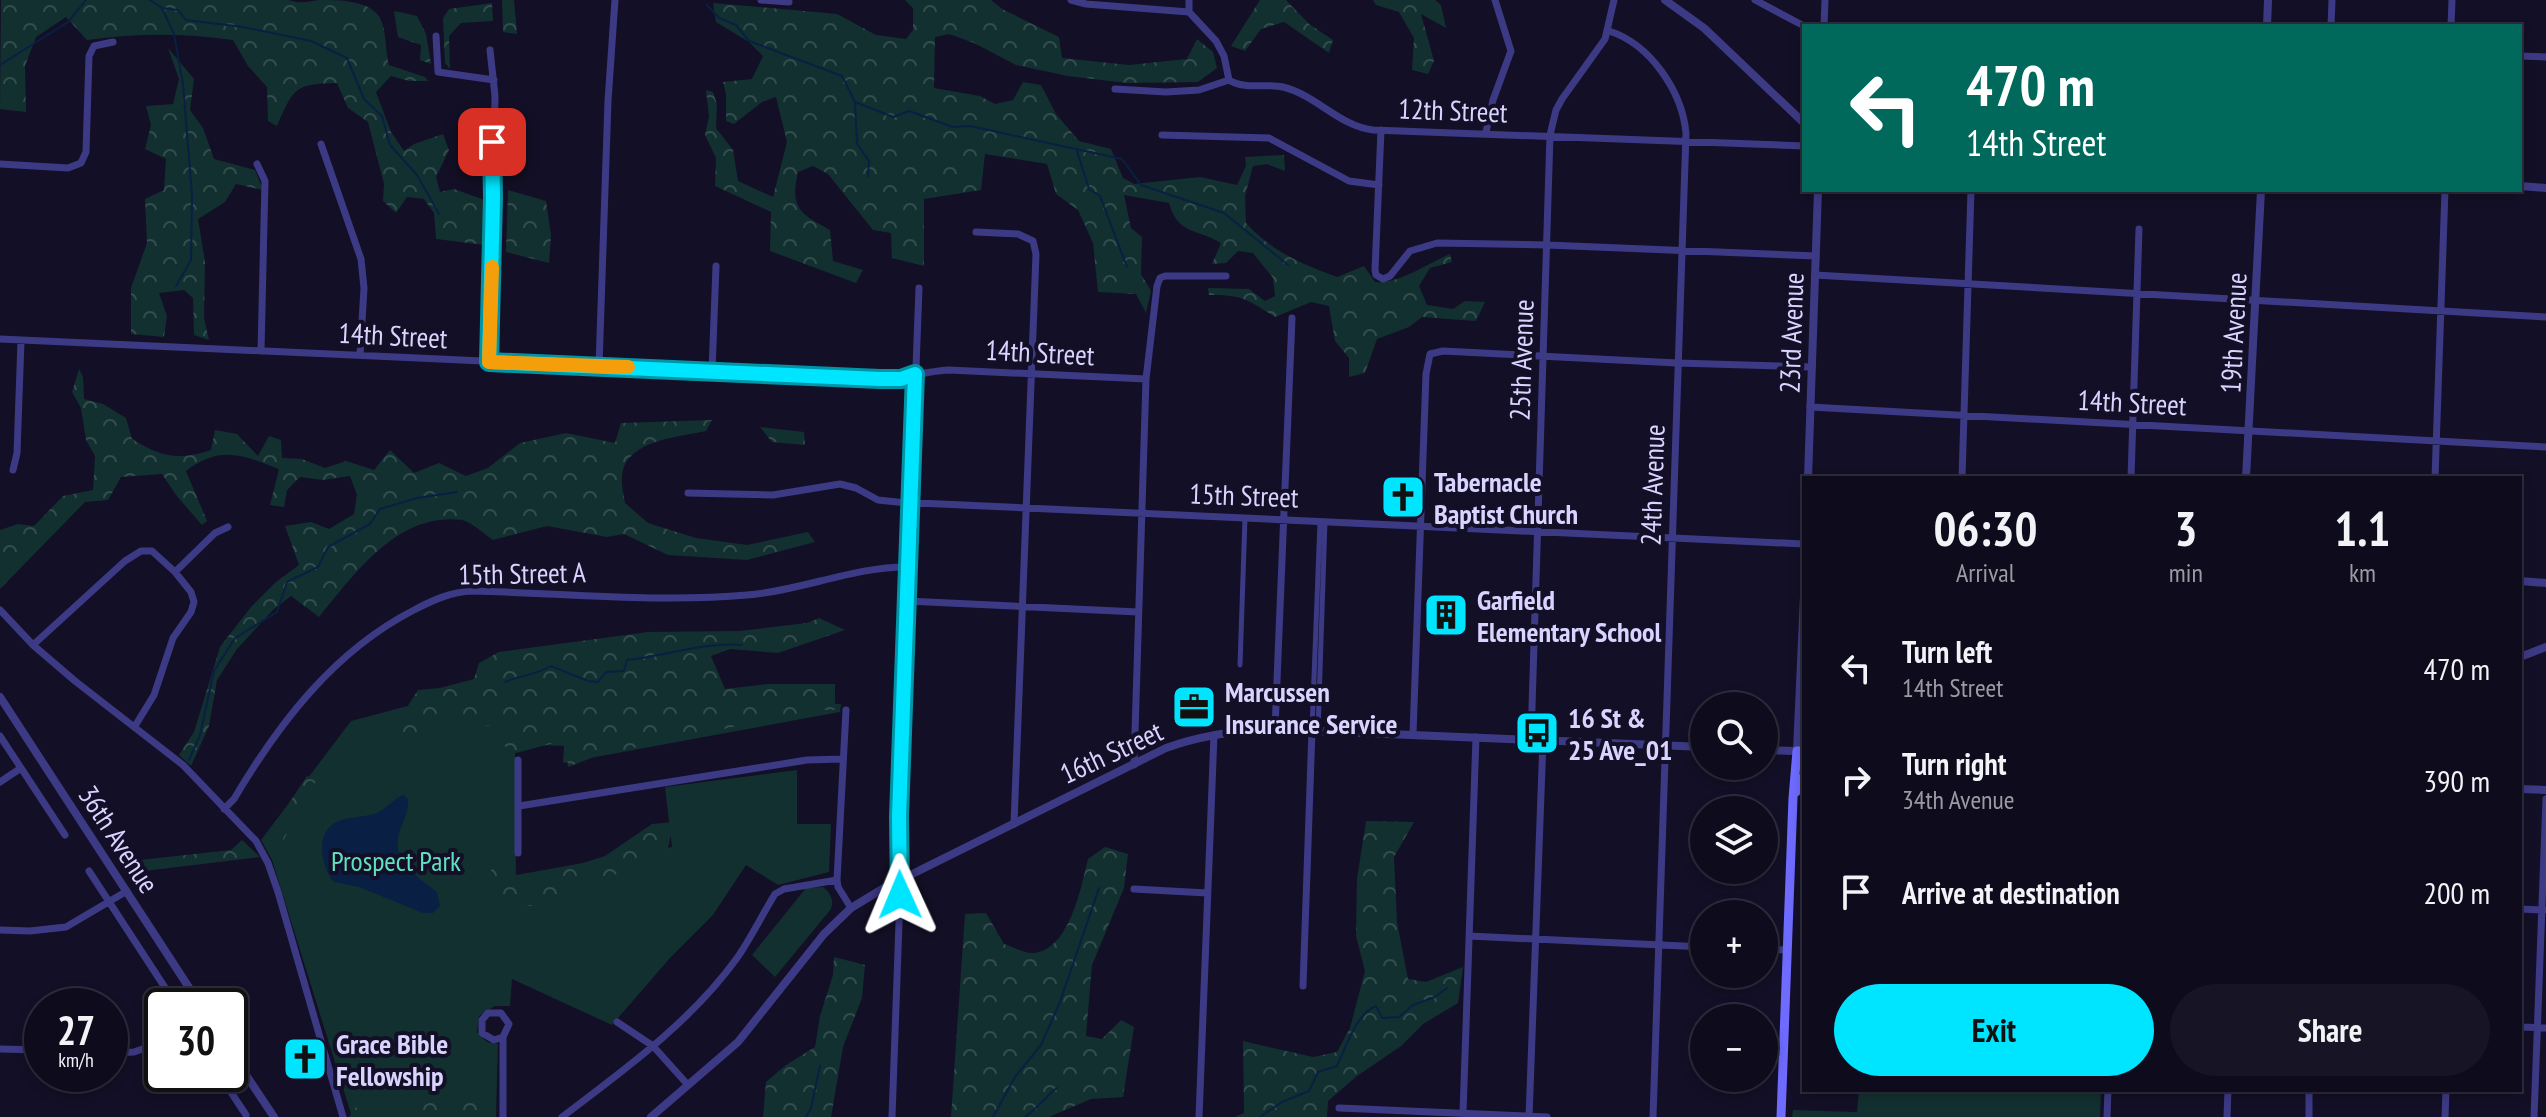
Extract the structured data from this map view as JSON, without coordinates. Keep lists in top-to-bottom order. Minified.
{"streets":{"street":["12th Street","23rd Avenue","19th Avenue","14th Street","25th Avenue","24th Avenue","15th Street","15th Street A","16th Street","36th Avenue"]},"crossings":[["12th Street","25th Avenue"],["12th Street","24th Avenue"],["23rd Avenue","14th Street"],["19th Avenue","14th Street"],["25th Avenue","24th Avenue"],["25th Avenue","15th Street"],["25th Avenue","16th Street"],["24th Avenue","15th Street"],["24th Avenue","16th Street"]],"parks":["Prospect Park"],"places":{"church":["Tabernacle Baptist Church","Grace Bible Fellowship"],"building":["Garfield Elementary School"],"office":["Marcussen Insurance Service"],"bus stop":["16 St & 25 Ave_01"]},"page":{"turn":["470 m","14th Street"],"eta":["06:30","Arrival","3","min","1.1","km"],"list":[{"name":"Turn left","note":"14th Street","value":"470 m"},{"name":"Turn right","note":"34th Avenue","value":"390 m"},{"name":"Arrive at destination","value":"200 m"}],"map_buttons":["+","−"],"buttons":["Exit","Share"],"speed":"27 km/h","limit":"30"}}
